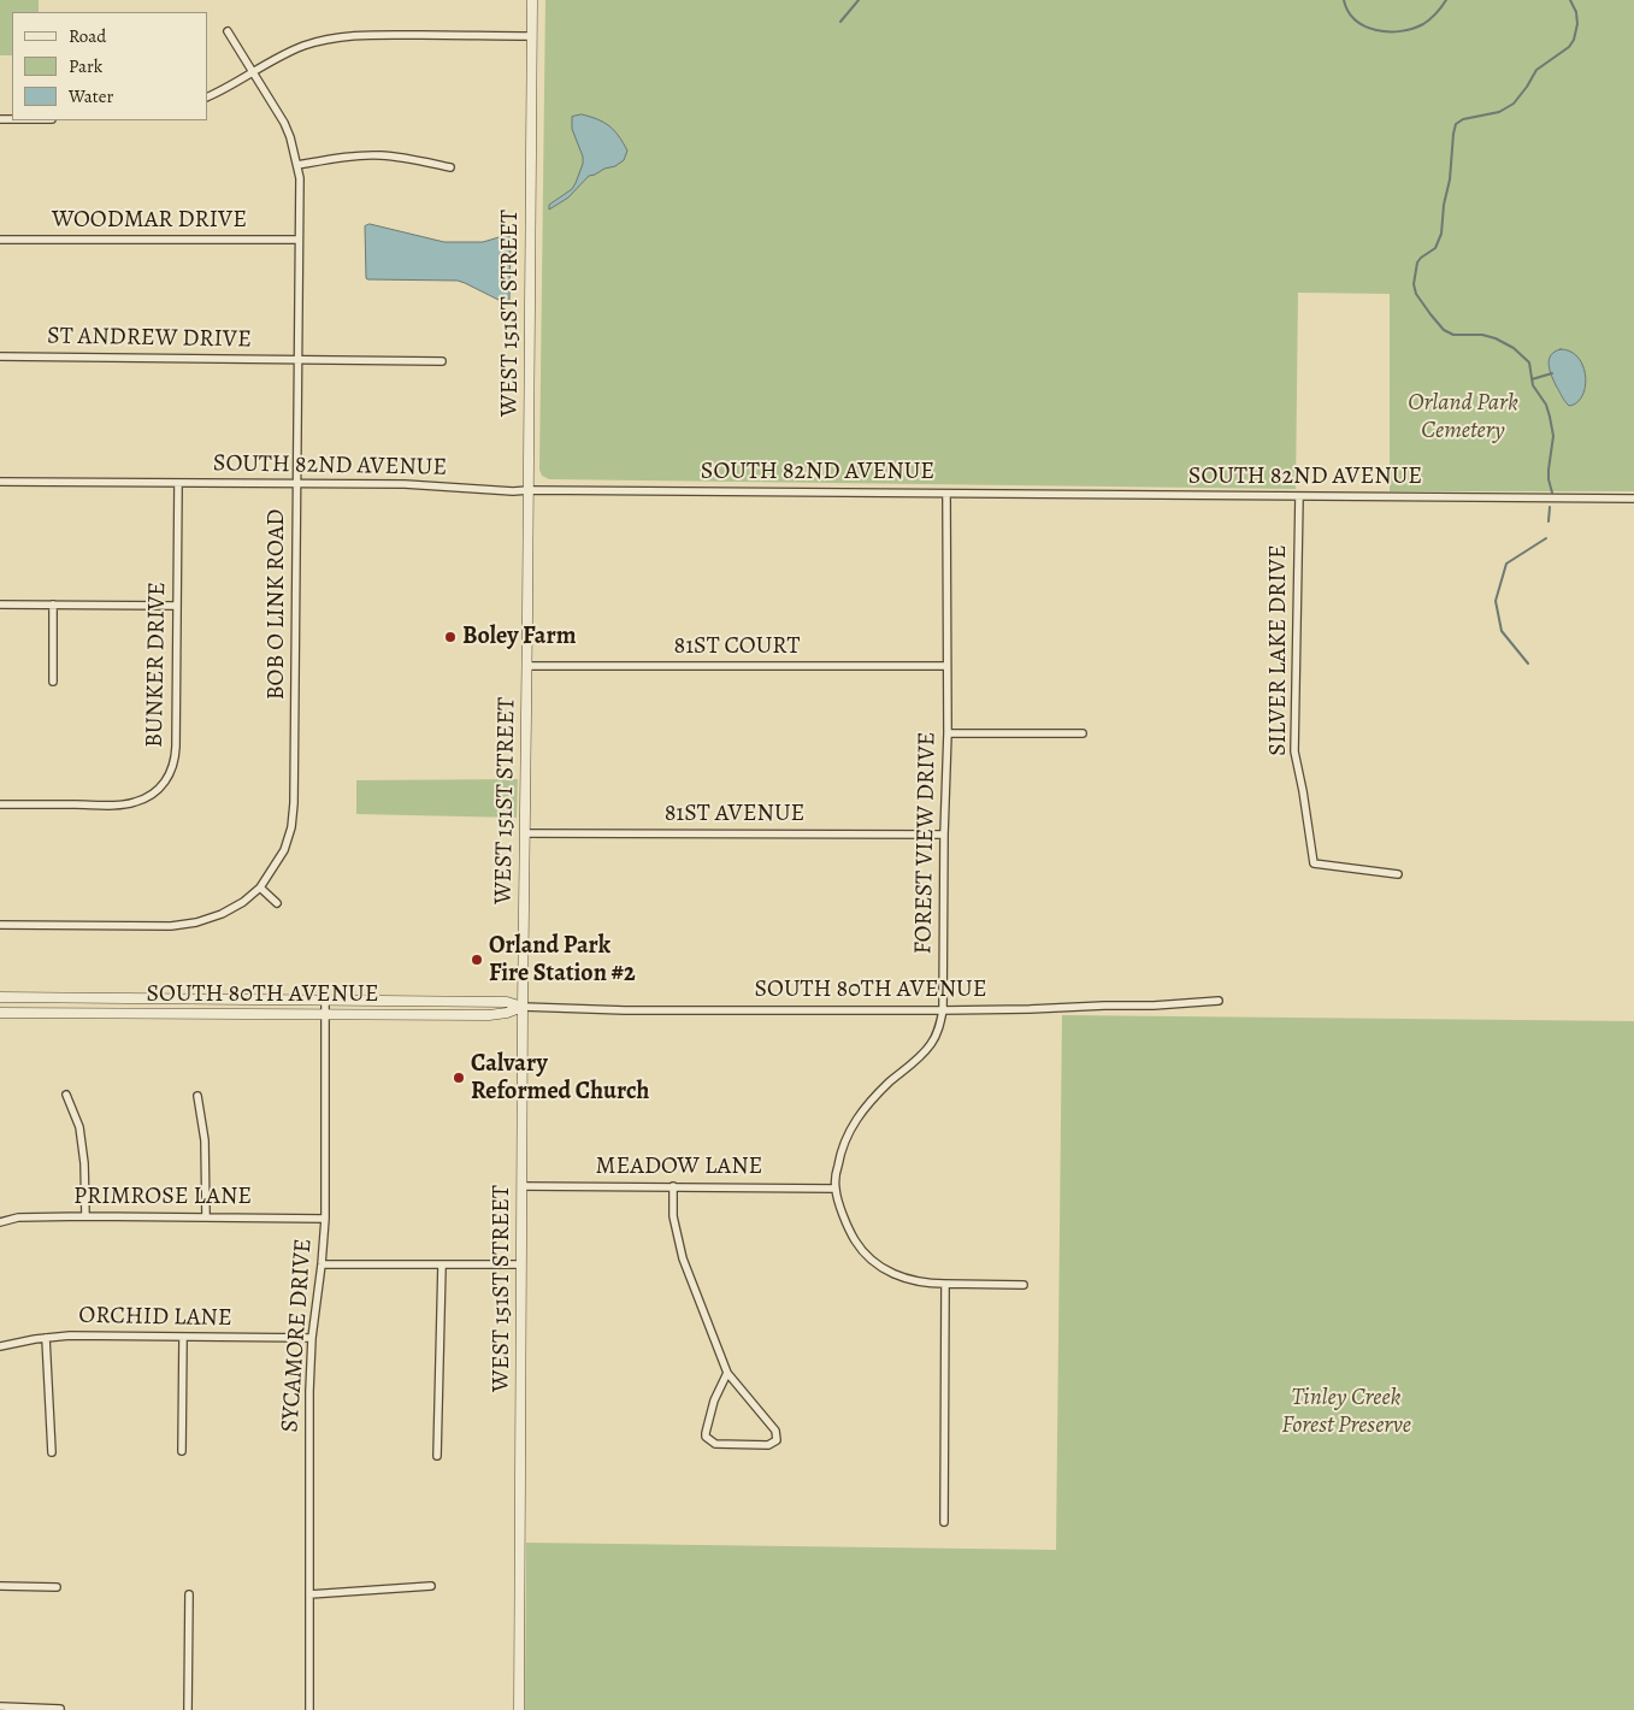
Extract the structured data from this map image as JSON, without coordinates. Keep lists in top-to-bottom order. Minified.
{"streets":{"street":["WOODMAR DRIVE","WEST 151ST STREET","ST ANDREW DRIVE","SOUTH 82ND AVENUE","BOB O LINK ROAD","81ST COURT","SILVER LAKE DRIVE","BUNKER DRIVE","81ST AVENUE","FOREST VIEW DRIVE","SOUTH 80TH AVENUE","MEADOW LANE","PRIMROSE LANE","ORCHID LANE","SYCAMORE DRIVE"]},"crossings":[["WOODMAR DRIVE","BOB O LINK ROAD"],["WEST 151ST STREET","SOUTH 82ND AVENUE"],["WEST 151ST STREET","81ST COURT"],["WEST 151ST STREET","81ST AVENUE"],["WEST 151ST STREET","SOUTH 80TH AVENUE"],["WEST 151ST STREET","MEADOW LANE"],["ST ANDREW DRIVE","BOB O LINK ROAD"],["SOUTH 82ND AVENUE","BOB O LINK ROAD"],["SOUTH 82ND AVENUE","SILVER LAKE DRIVE"],["SOUTH 82ND AVENUE","BUNKER DRIVE"],["SOUTH 82ND AVENUE","FOREST VIEW DRIVE"],["81ST COURT","FOREST VIEW DRIVE"],["81ST AVENUE","FOREST VIEW DRIVE"],["FOREST VIEW DRIVE","SOUTH 80TH AVENUE"],["FOREST VIEW DRIVE","MEADOW LANE"],["SOUTH 80TH AVENUE","SYCAMORE DRIVE"],["PRIMROSE LANE","SYCAMORE DRIVE"],["ORCHID LANE","SYCAMORE DRIVE"]],"parks":["Orland Park Cemetery","Tinley Creek Forest Preserve"],"places":["Boley Farm","Orland Park Fire Station #2","Calvary Reformed Church"],"legend":["Road","Park","Water"]}
